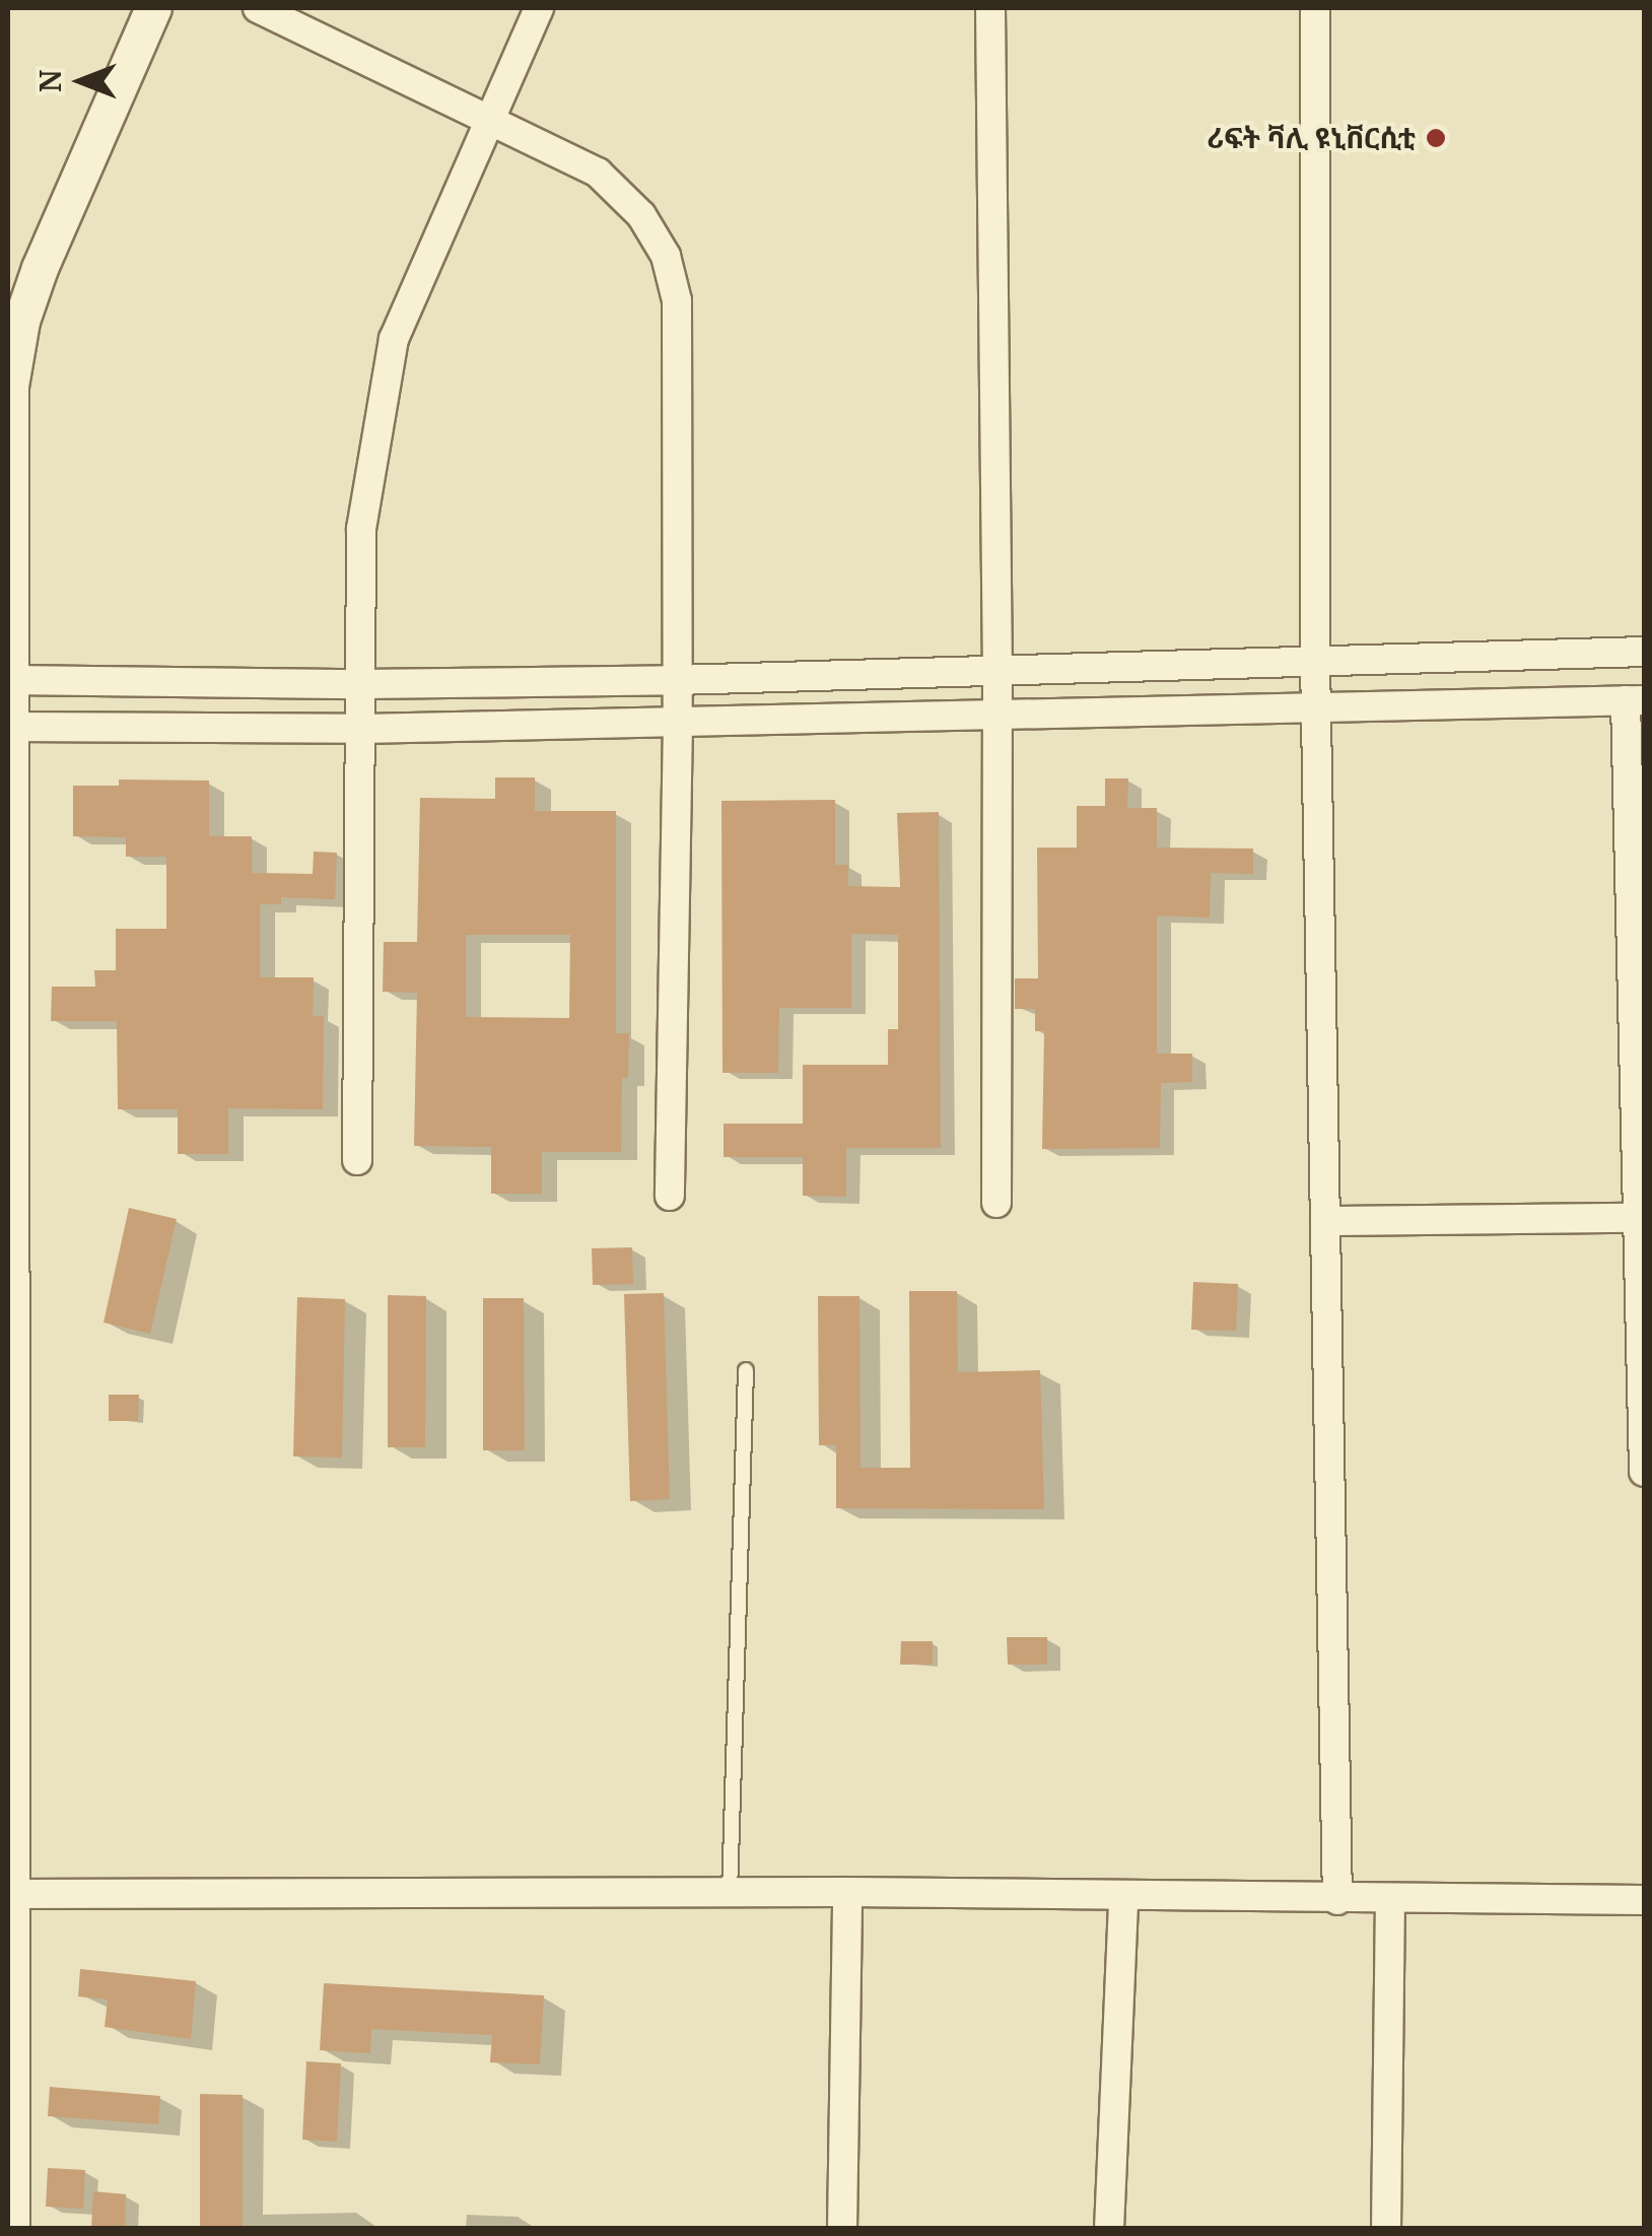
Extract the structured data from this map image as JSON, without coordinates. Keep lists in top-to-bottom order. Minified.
{"places":["ሪፍት ቫሊ ዩኒቨርሲቲ"],"north":"left"}
